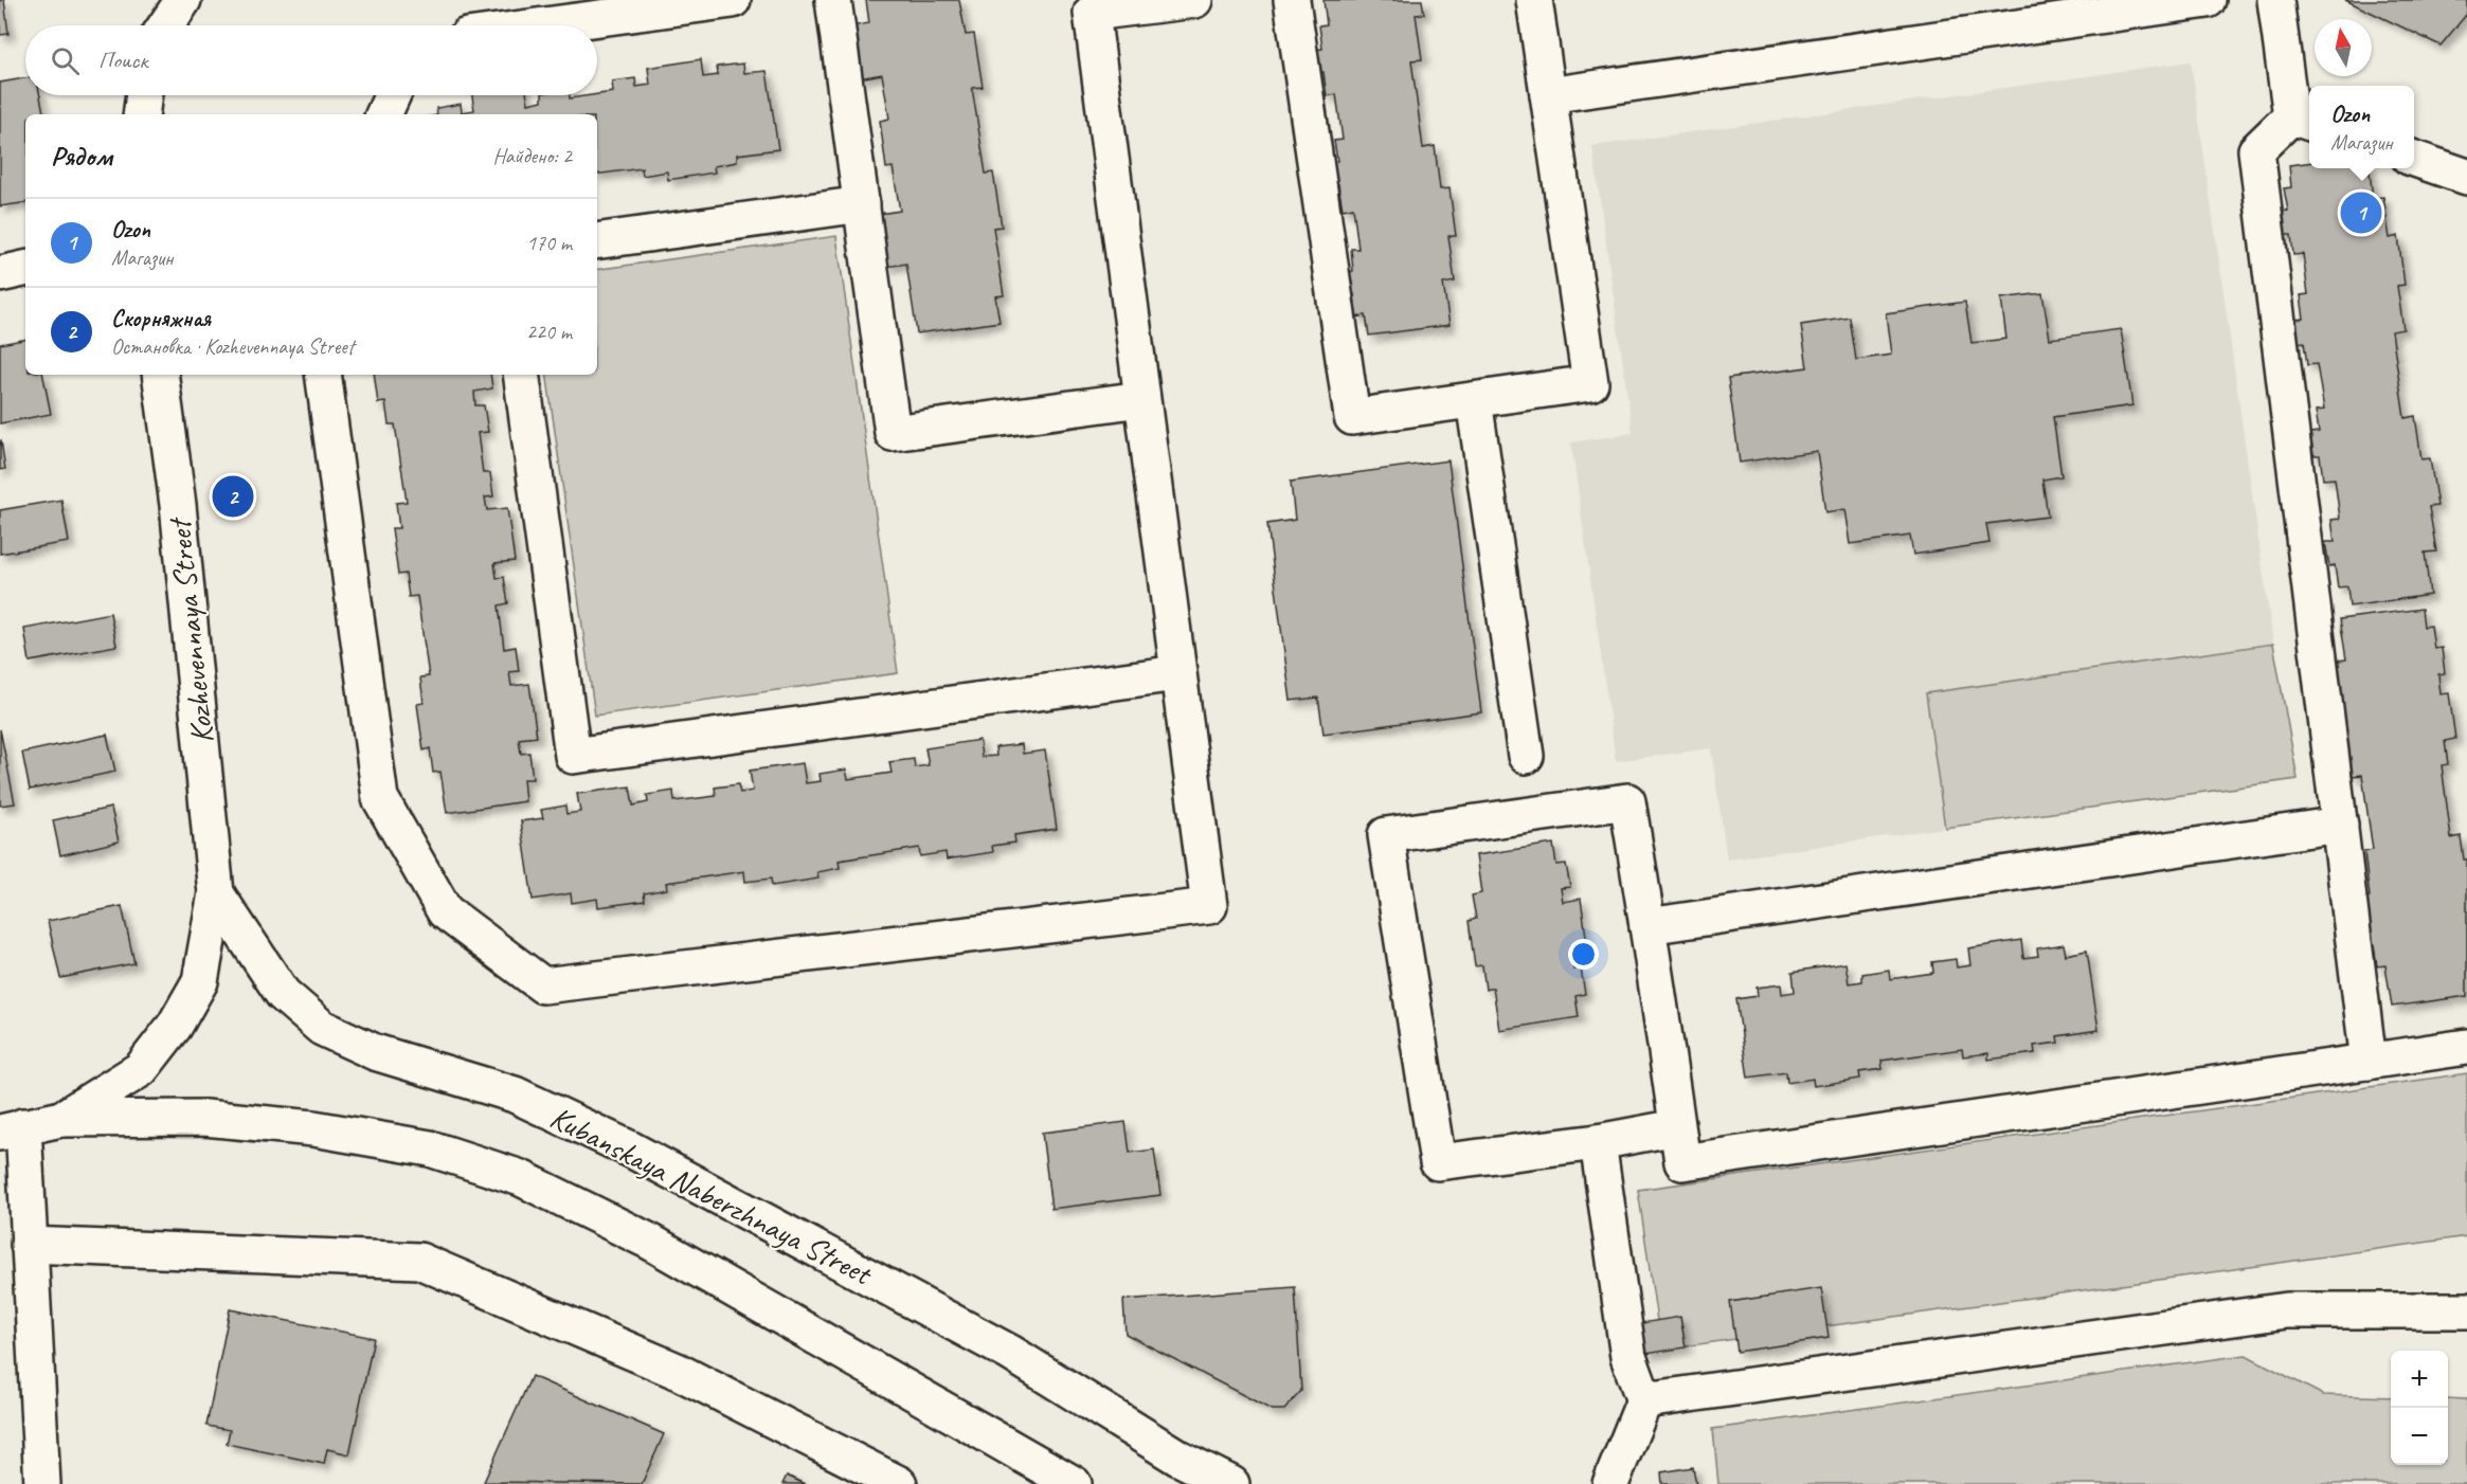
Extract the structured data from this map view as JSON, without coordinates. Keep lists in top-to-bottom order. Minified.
{"streets":{"main road":["Kozhevennaya Street","Kubanskaya Naberzhnaya Street"]},"crossings":[["Kozhevennaya Street","Kubanskaya Naberzhnaya Street"]],"north":"top","page":{"search":"Поиск","popup":["Ozon","Магазин"],"heading":["Рядом","Найдено: 2"],"pins":["1","2"],"list":[{"mark":"1","name":"Ozon","note":"Магазин","value":"170 m"},{"mark":"2","name":"Скорняжная","note":"Остановка · Kozhevennaya Street","value":"220 m"}],"map_buttons":["+","−"]}}
